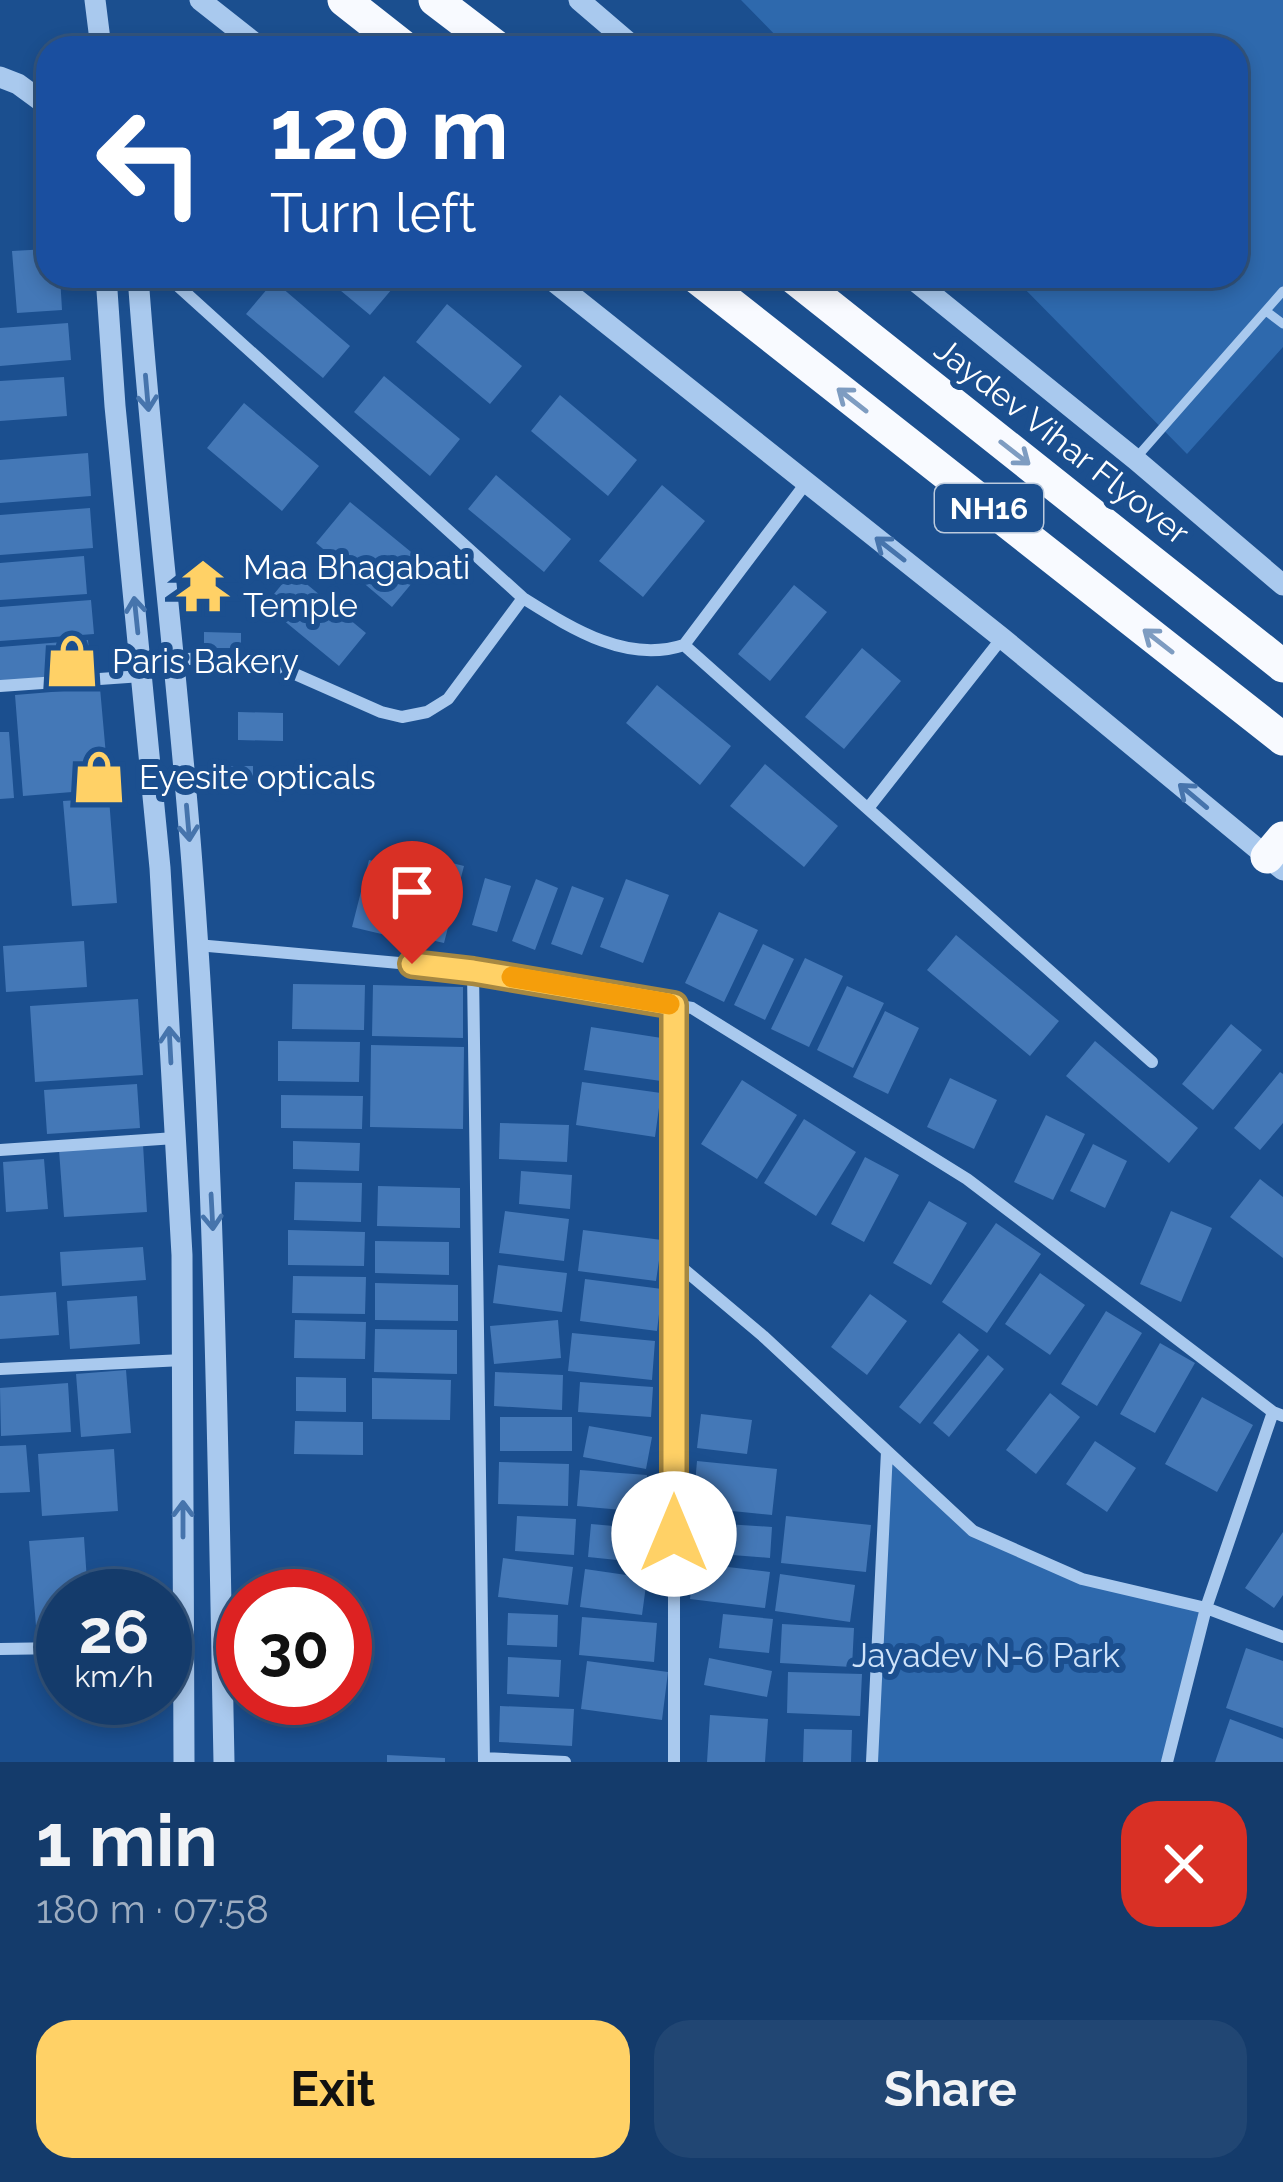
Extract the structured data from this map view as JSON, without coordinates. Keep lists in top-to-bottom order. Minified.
{"streets":{"highway":["Jaydev Vihar Flyover","NH16"]},"parks":["Jayadev N-6 Park"],"places":{"temple":["Maa Bhagabati Temple"],"shop":["Paris Bakery","Eyesite opticals"]},"page":{"turn":["120 m","Turn left"],"speed":"26 km/h","limit":"30","heading":["1 min","180 m · 07:58"],"buttons":["Exit","Share"]}}
